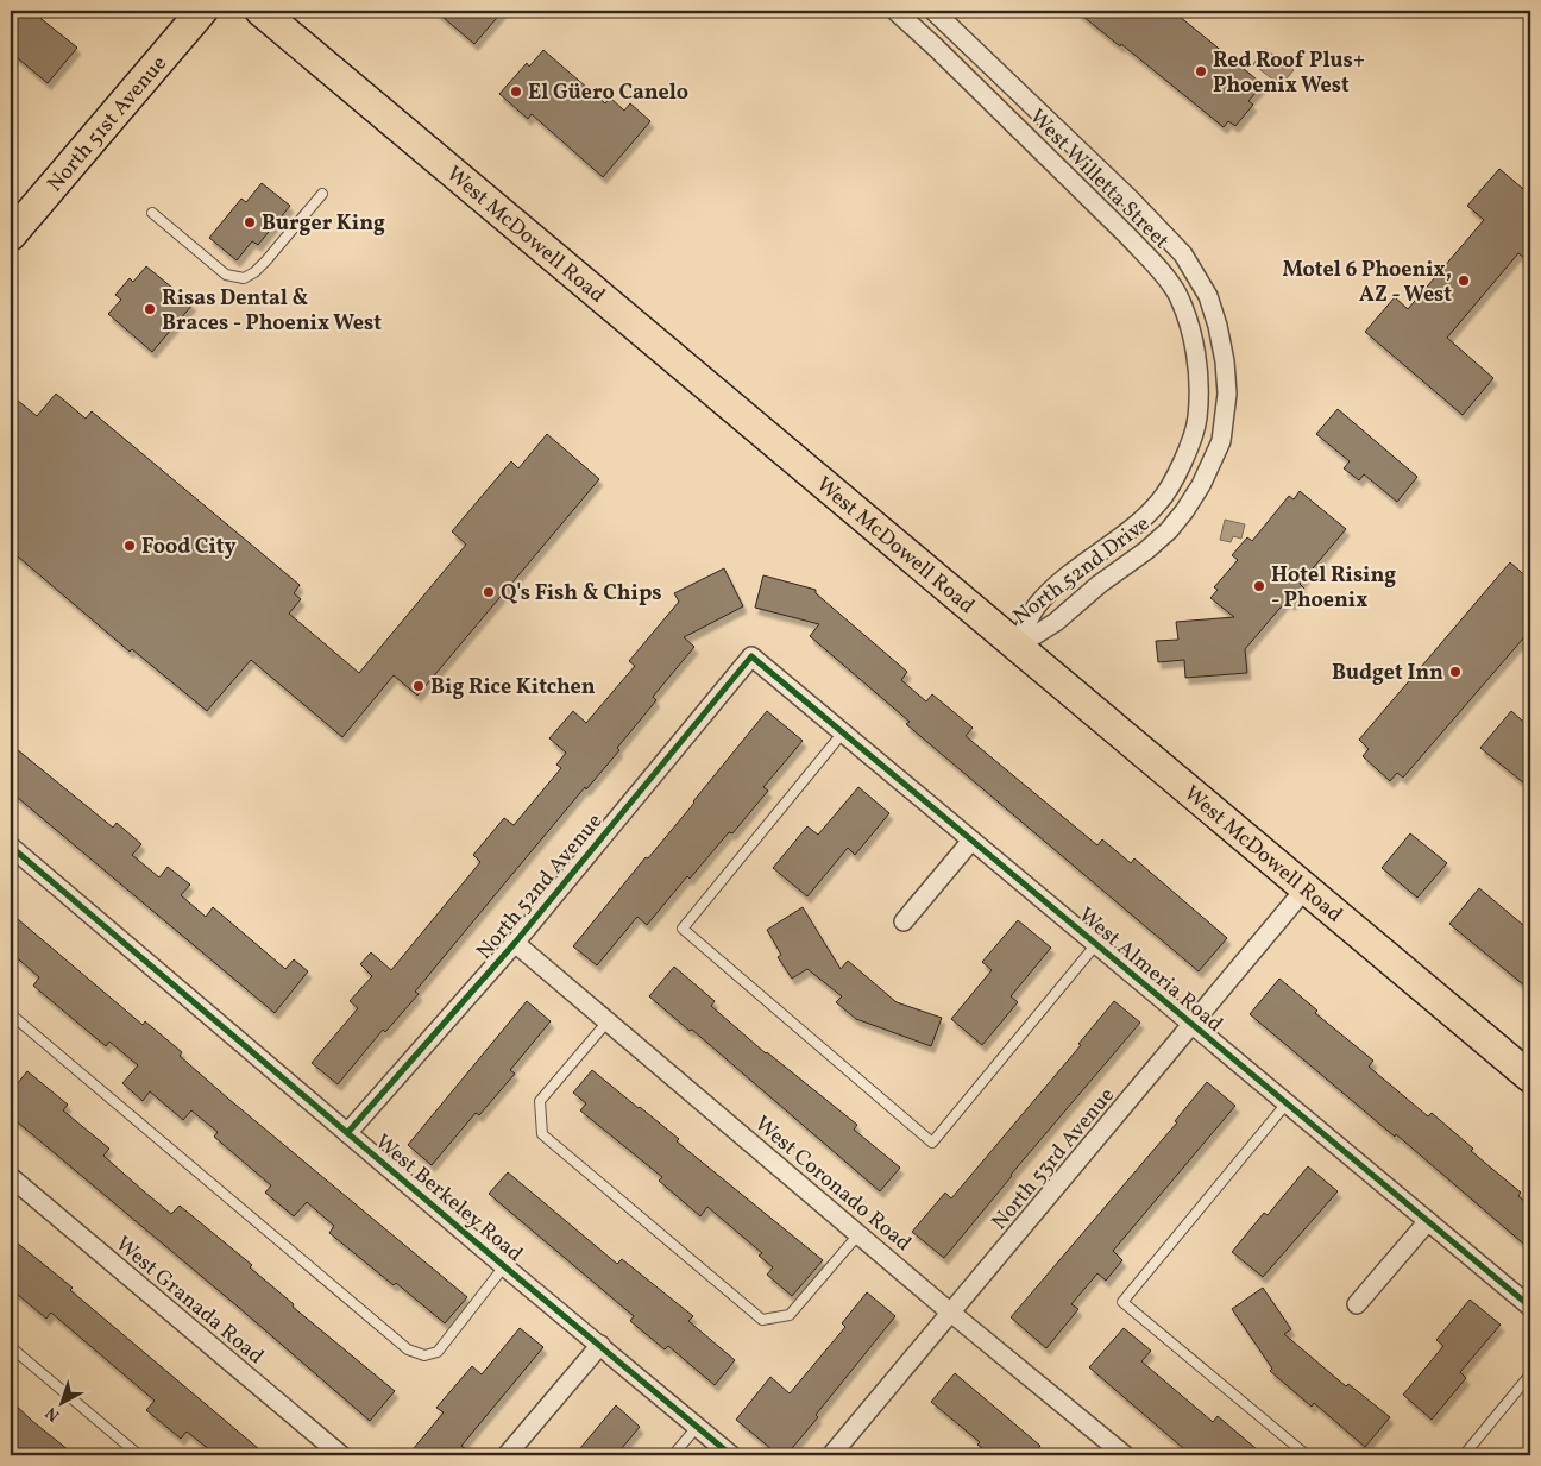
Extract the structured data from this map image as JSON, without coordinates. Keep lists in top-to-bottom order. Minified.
{"streets":{"main road":["North 51st Avenue","West McDowell Road"],"street":["West Willetta Street","North 52nd Drive","North 52nd Avenue","West Almeria Road","North 53rd Avenue","West Coronado Road","West Berkeley Road","West Granada Road"]},"crossings":[["West Willetta Street","North 52nd Drive"],["West McDowell Road","North 52nd Drive"],["West McDowell Road","North 53rd Avenue"],["North 52nd Avenue","West Almeria Road"],["North 52nd Avenue","West Coronado Road"],["North 52nd Avenue","West Berkeley Road"],["West Almeria Road","North 53rd Avenue"],["North 53rd Avenue","West Coronado Road"]],"places":["Red Roof Plus+ Phoenix West","El Güero Canelo","Burger King","Motel 6 Phoenix, AZ - West","Risas Dental & Braces - Phoenix West","Food City","Hotel Rising - Phoenix","Q's Fish & Chips","Budget Inn","Big Rice Kitchen"],"north":"bottom left"}
